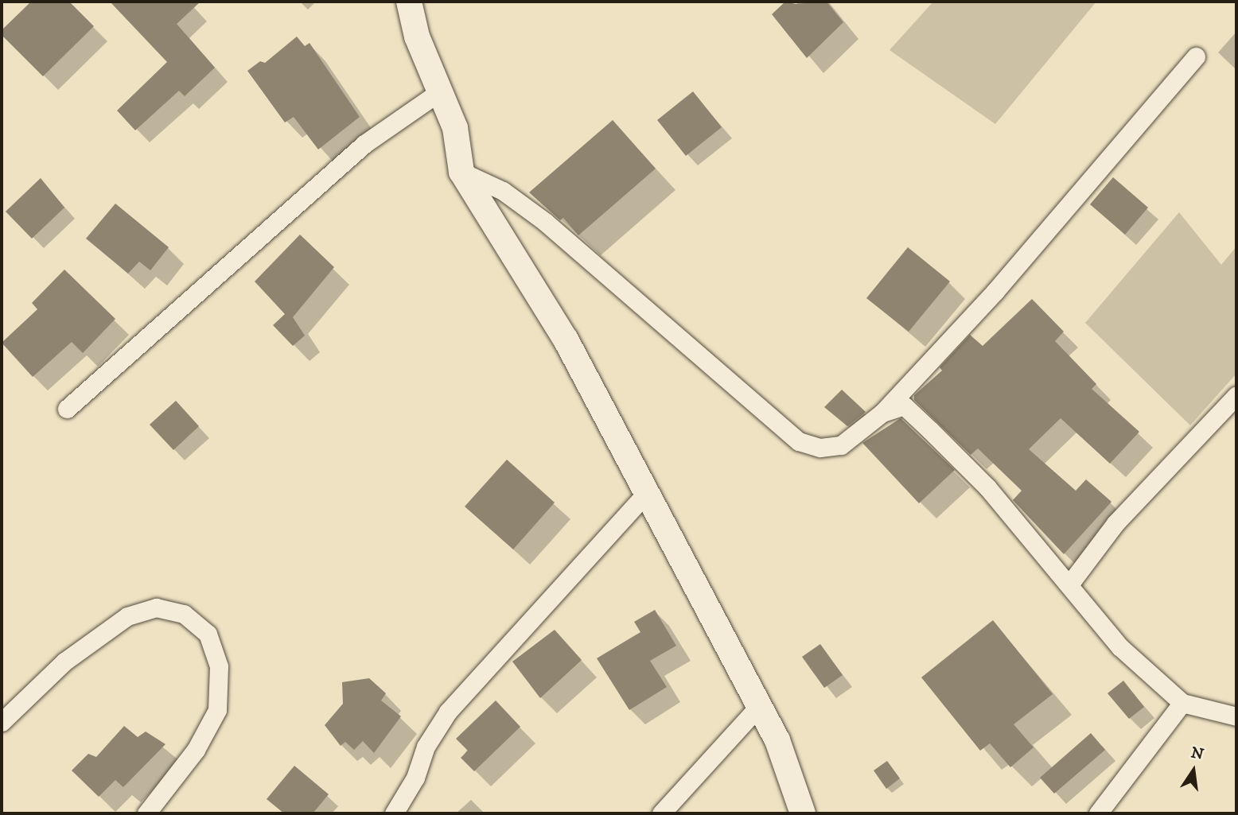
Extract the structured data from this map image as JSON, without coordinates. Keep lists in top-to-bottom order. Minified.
{"north":"top"}
